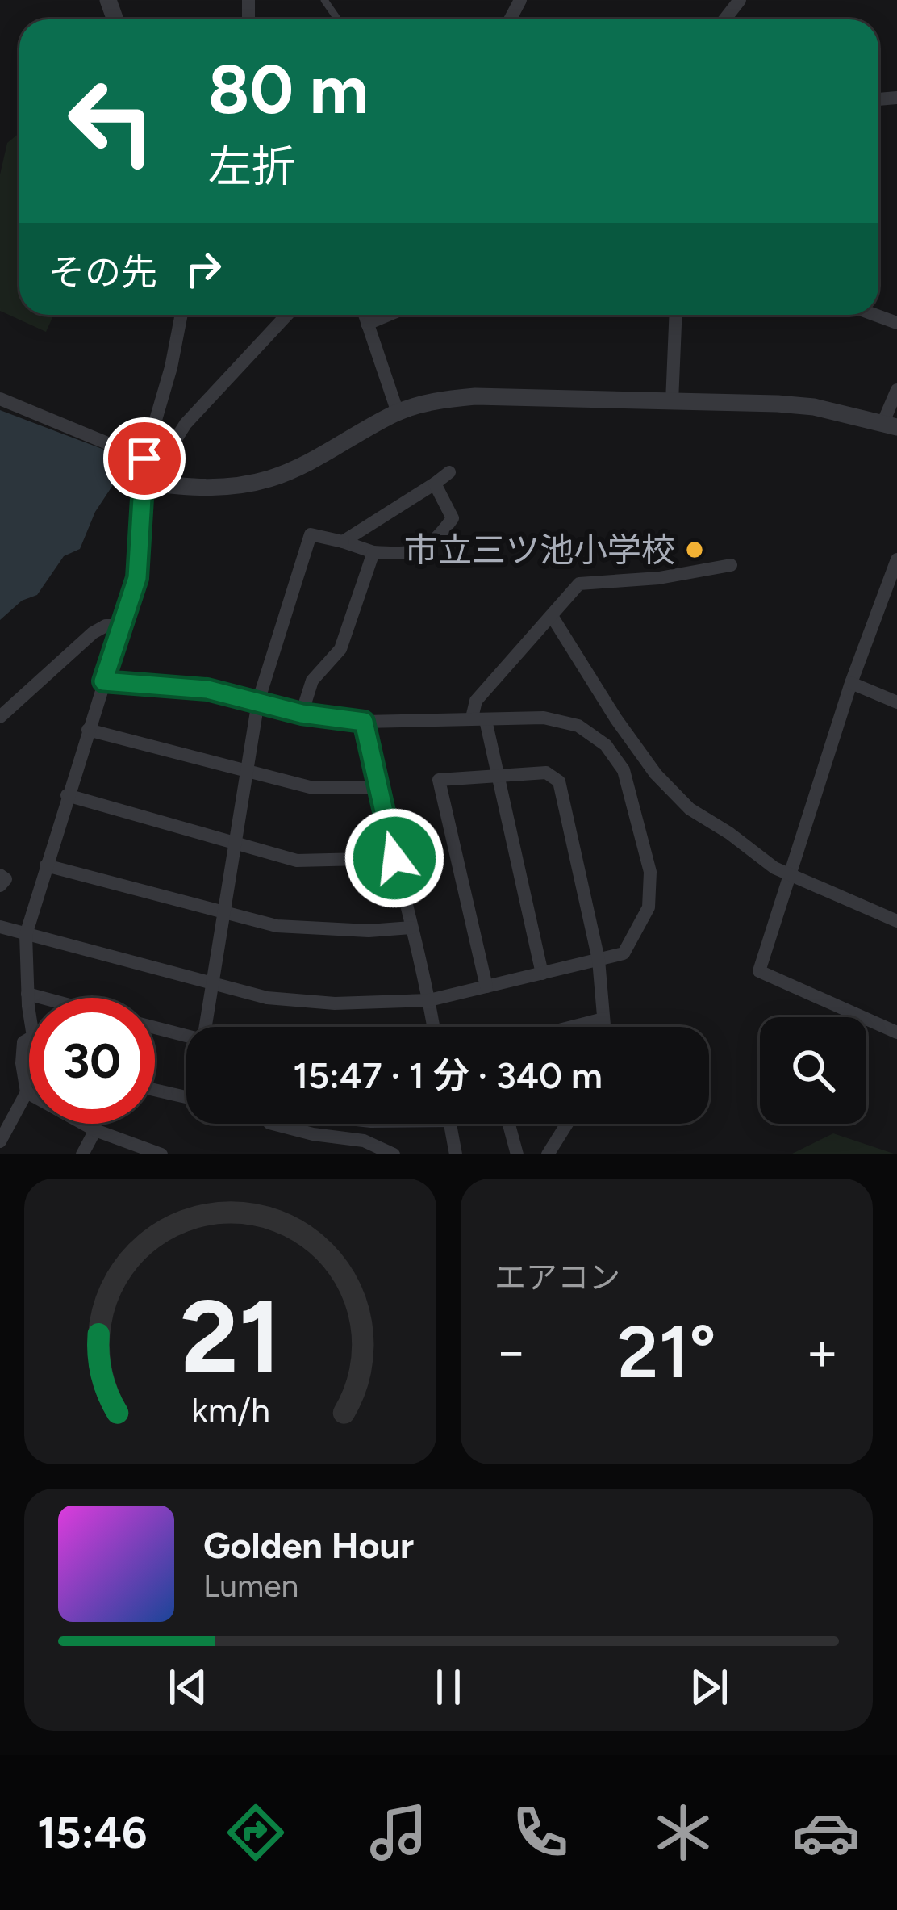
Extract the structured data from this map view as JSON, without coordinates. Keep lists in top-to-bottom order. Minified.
{"places":["市立三ツ池小学校"],"page":{"turn":["80 m","左折"],"then":"その先","limit":"30","trip":"15:47 · 1 分 · 340 m","tile":"エアコン","heat":["−","21°","+"],"song":["Golden Hour","Lumen"],"tabs":"15:46","gauge":["21","km/h"]}}
